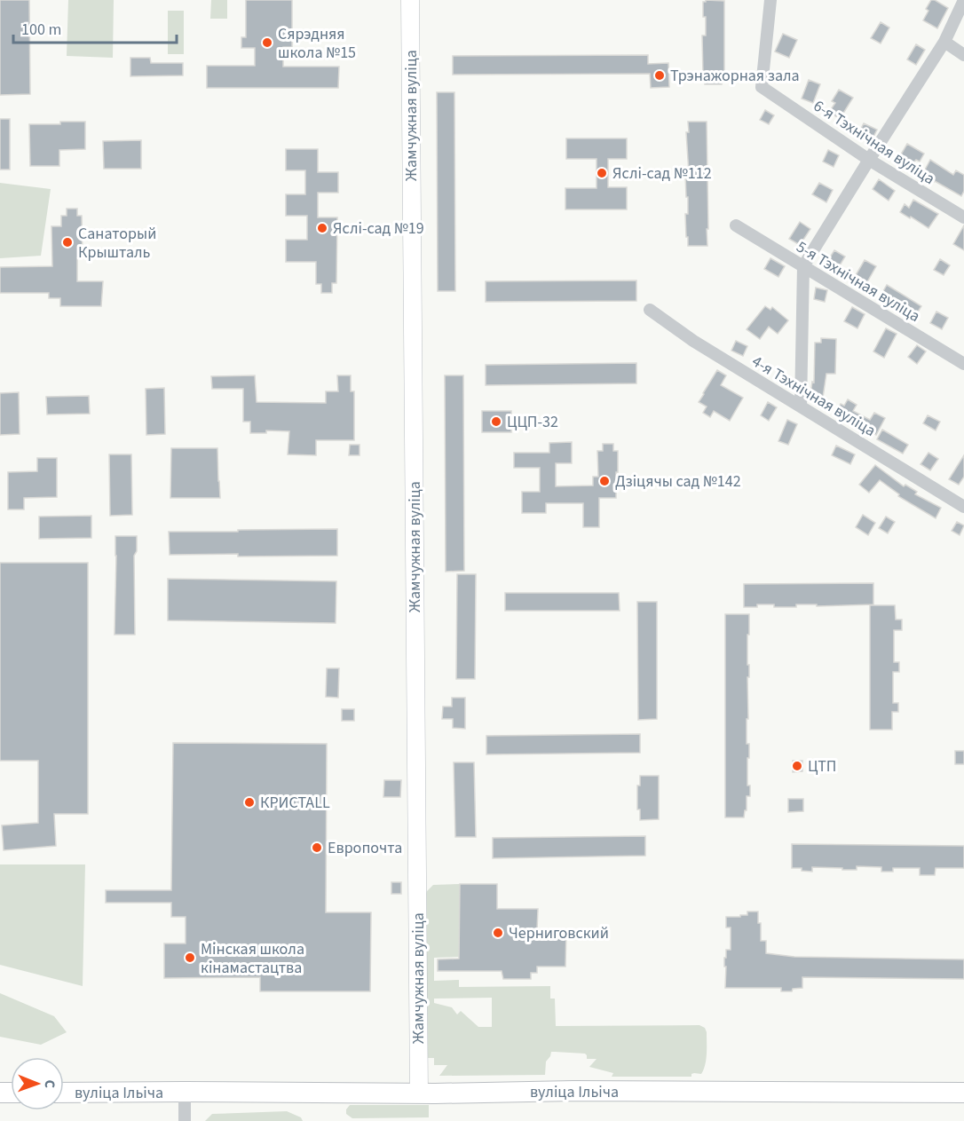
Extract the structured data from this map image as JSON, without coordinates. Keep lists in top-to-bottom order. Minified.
{"streets":{"main road":["Жамчужная вуліца","вуліца Ільіча"],"street":["6-я Тэхнічная вуліца","5-я Тэхнічная вуліца","4-я Тэхнічная вуліца"]},"crossings":[["Жамчужная вуліца","вуліца Ільіча"]],"places":["Сярэдняя школа №15","Трэнажорная зала","Яслі-сад №112","Яслі-сад №19","Санаторый Крышталь","ЦЦП-32","Дзіцячы сад №142","ЦТП","КРИСТАLL","Европочта","Черниговский","Мінская школа кінамастацтва"],"scale_bar":"100 m","north":"right"}
